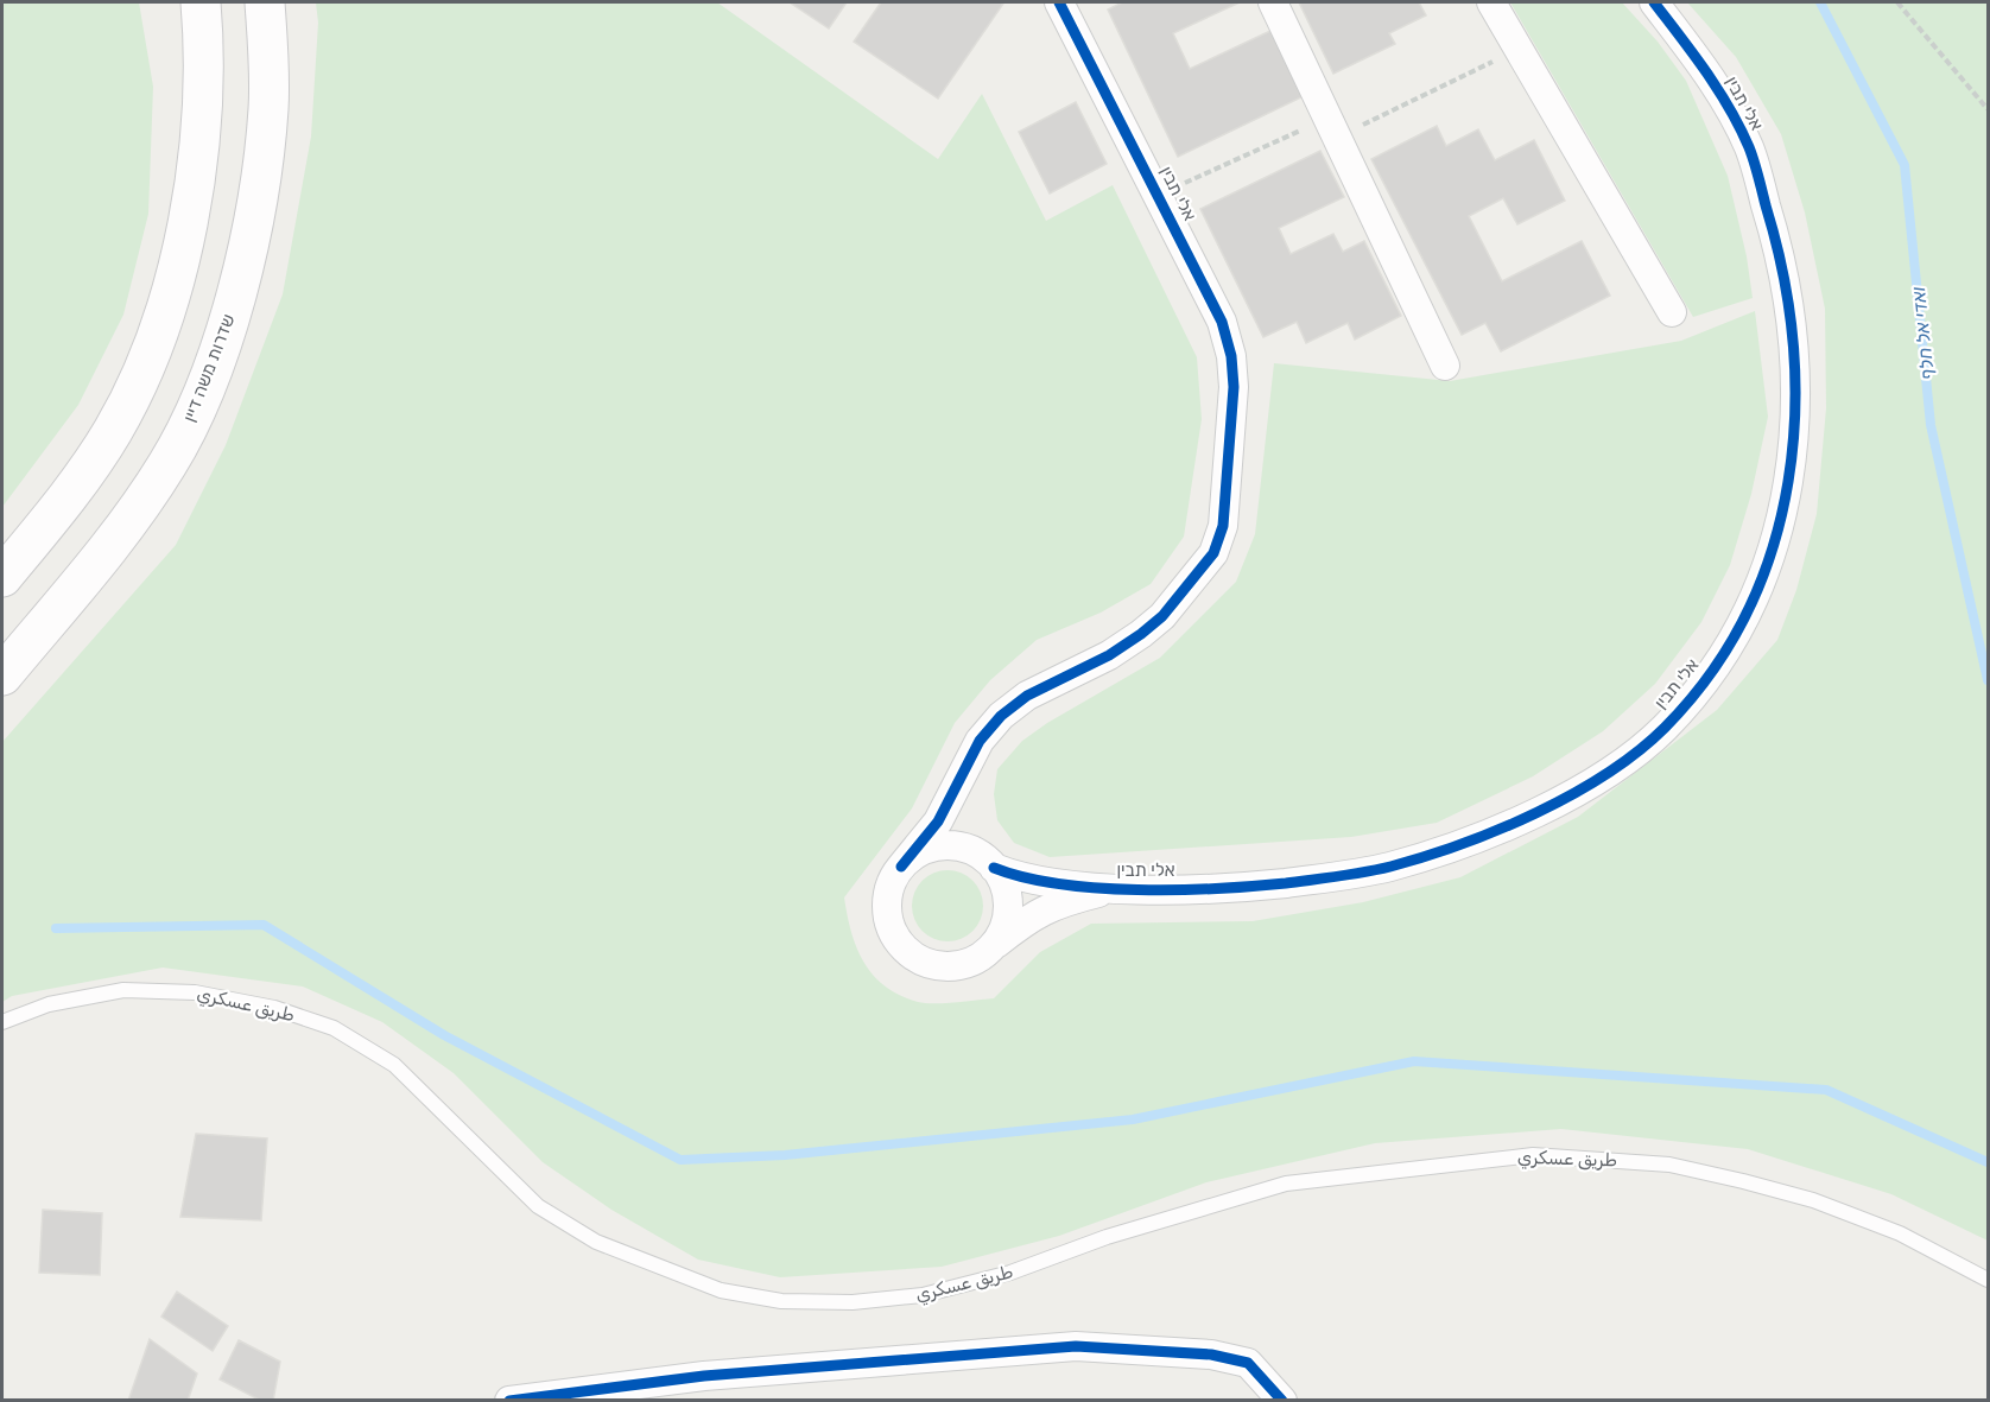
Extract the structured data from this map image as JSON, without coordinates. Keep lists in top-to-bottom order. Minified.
{"streets":{"street":["אלי תבין","שדרות משה דיין"],"lane":["طريق عسكري"]},"water":["ואדי אל חלף"]}
